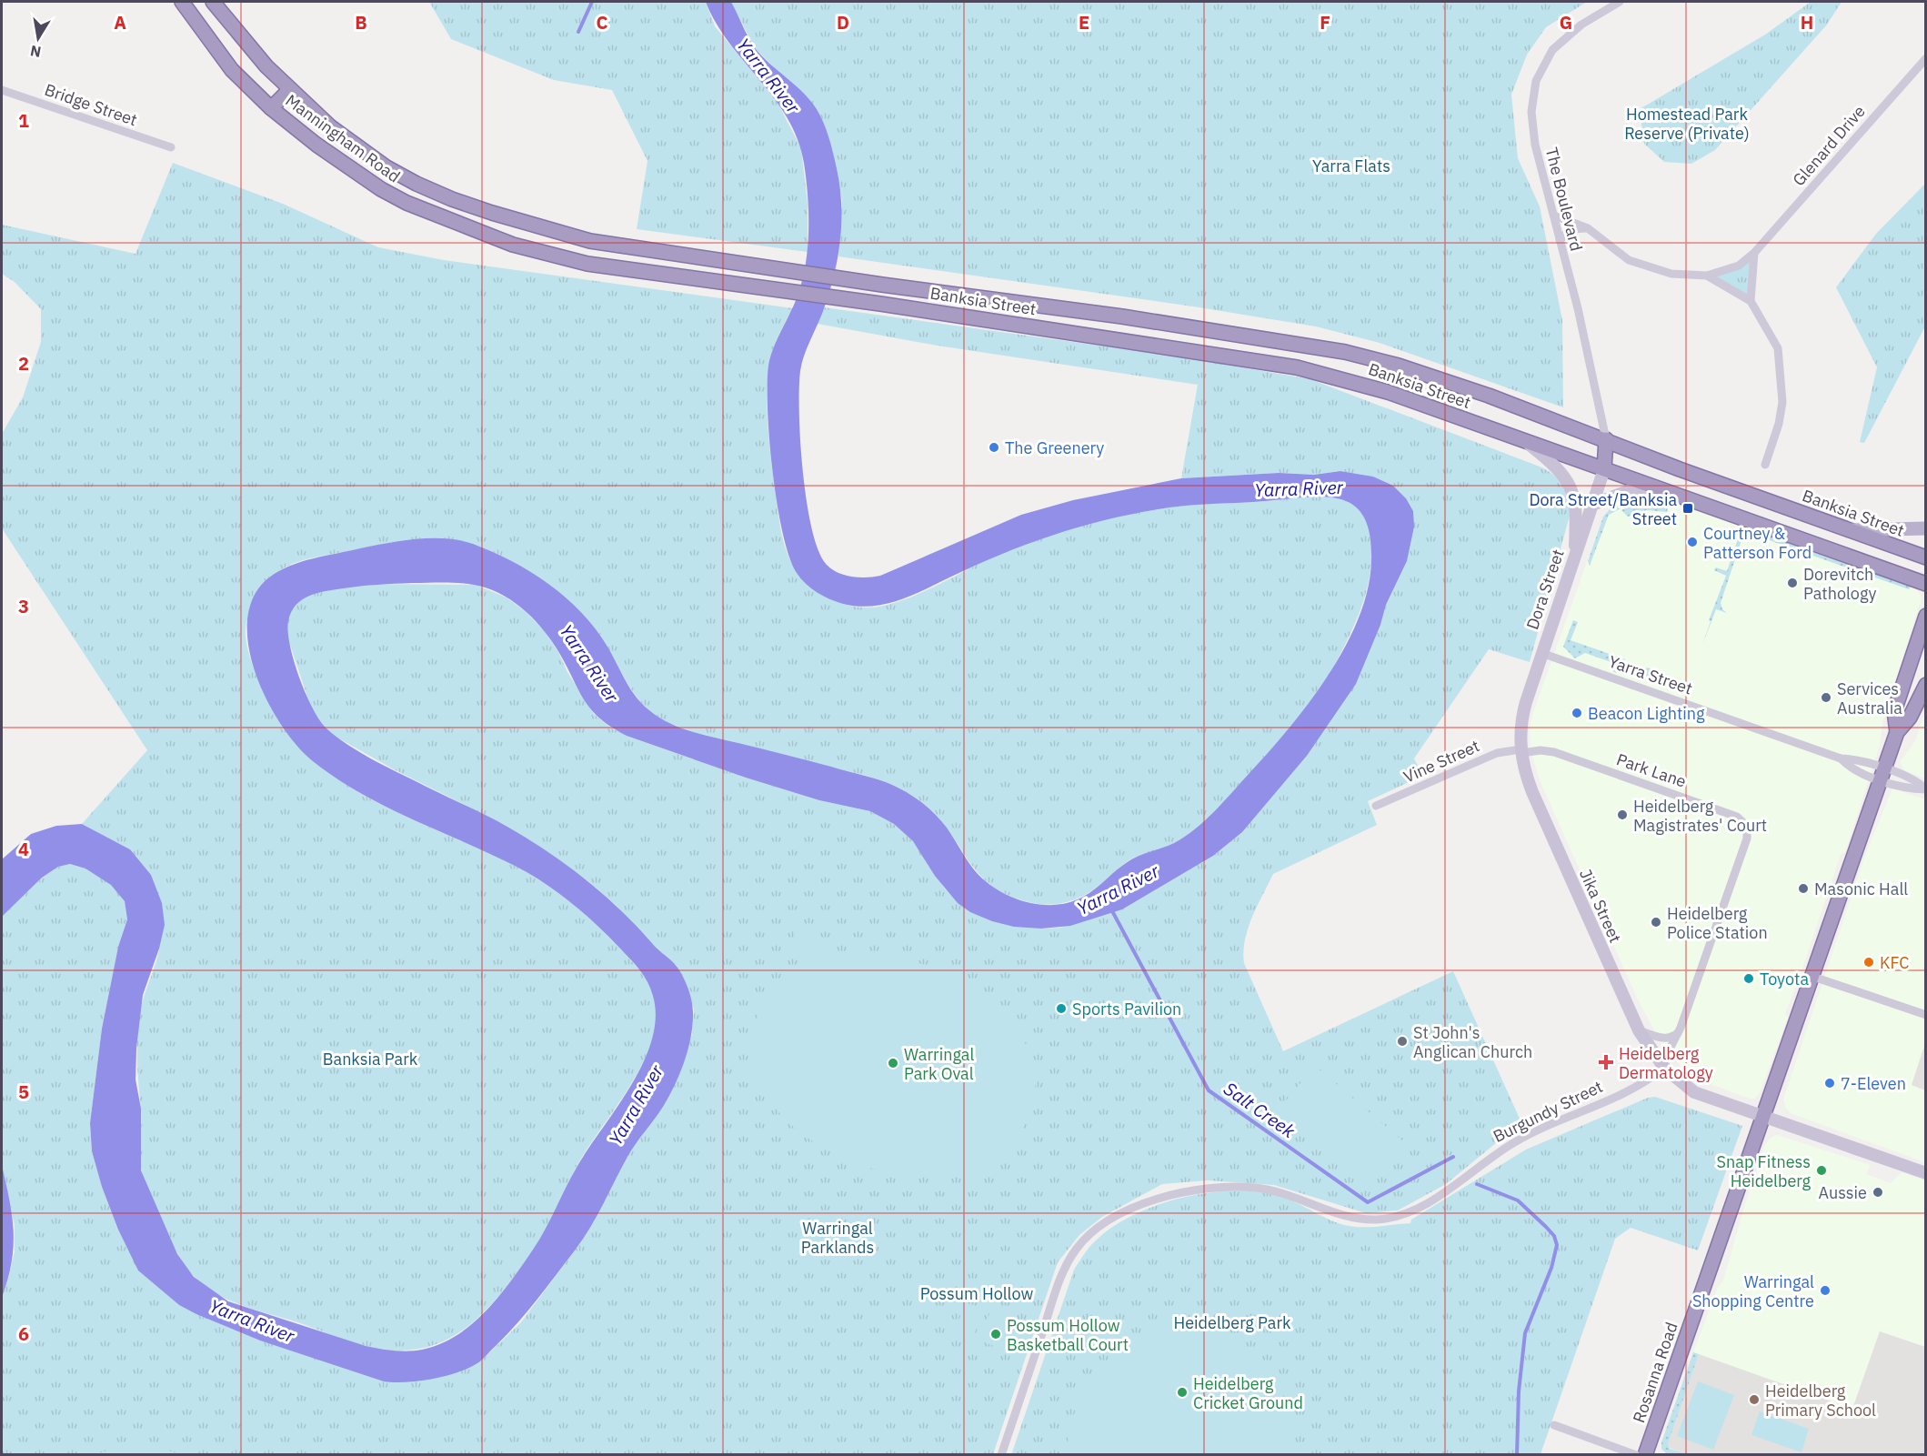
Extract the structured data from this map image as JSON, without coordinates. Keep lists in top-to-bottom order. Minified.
{"streets":{"highway":["Manningham Road","Banksia Street","Dora Street","Rosanna Road"],"main road":["Jika Street"],"street":["Bridge Street","Glenard Drive","The Boulevard","Yarra Street","Vine Street","Park Lane","Burgundy Street"]},"crossings":[["Manningham Road","Banksia Street"],["Glenard Drive","The Boulevard"],["The Boulevard","Banksia Street"],["The Boulevard","Dora Street"],["Banksia Street","Dora Street"],["Dora Street","Yarra Street"],["Dora Street","Vine Street"],["Dora Street","Park Lane"],["Dora Street","Jika Street"],["Yarra Street","Rosanna Road"],["Vine Street","Park Lane"],["Vine Street","Jika Street"],["Park Lane","Jika Street"],["Park Lane","Burgundy Street"],["Jika Street","Burgundy Street"]],"water":["Yarra River","Salt Creek"],"parks":["Homestead Park Reserve (Private)","Yarra Flats","Banksia Park","Warringal Parklands","Possum Hollow","Heidelberg Park"],"places":{"other":["The Greenery","Courtney & Patterson Ford","Dorevitch Pathology","Services Australia","Beacon Lighting","Heidelberg Magistrates' Court","Masonic Hall","Heidelberg Police Station","KFC","Toyota","Sports Pavilion","St John's Anglican Church","Warringal Park Oval","7-Eleven","Snap Fitness Heidelberg","Aussie","Warringal Shopping Centre","Possum Hollow Basketball Court","Heidelberg Cricket Ground","Heidelberg Primary School"],"transit":["Dora Street/Banksia Street"],"health":["Heidelberg Dermatology"]},"north":"bottom","grid":{"columns":["A","B","C","D","E","F","G","H"],"rows":["1","2","3","4","5","6"]}}
